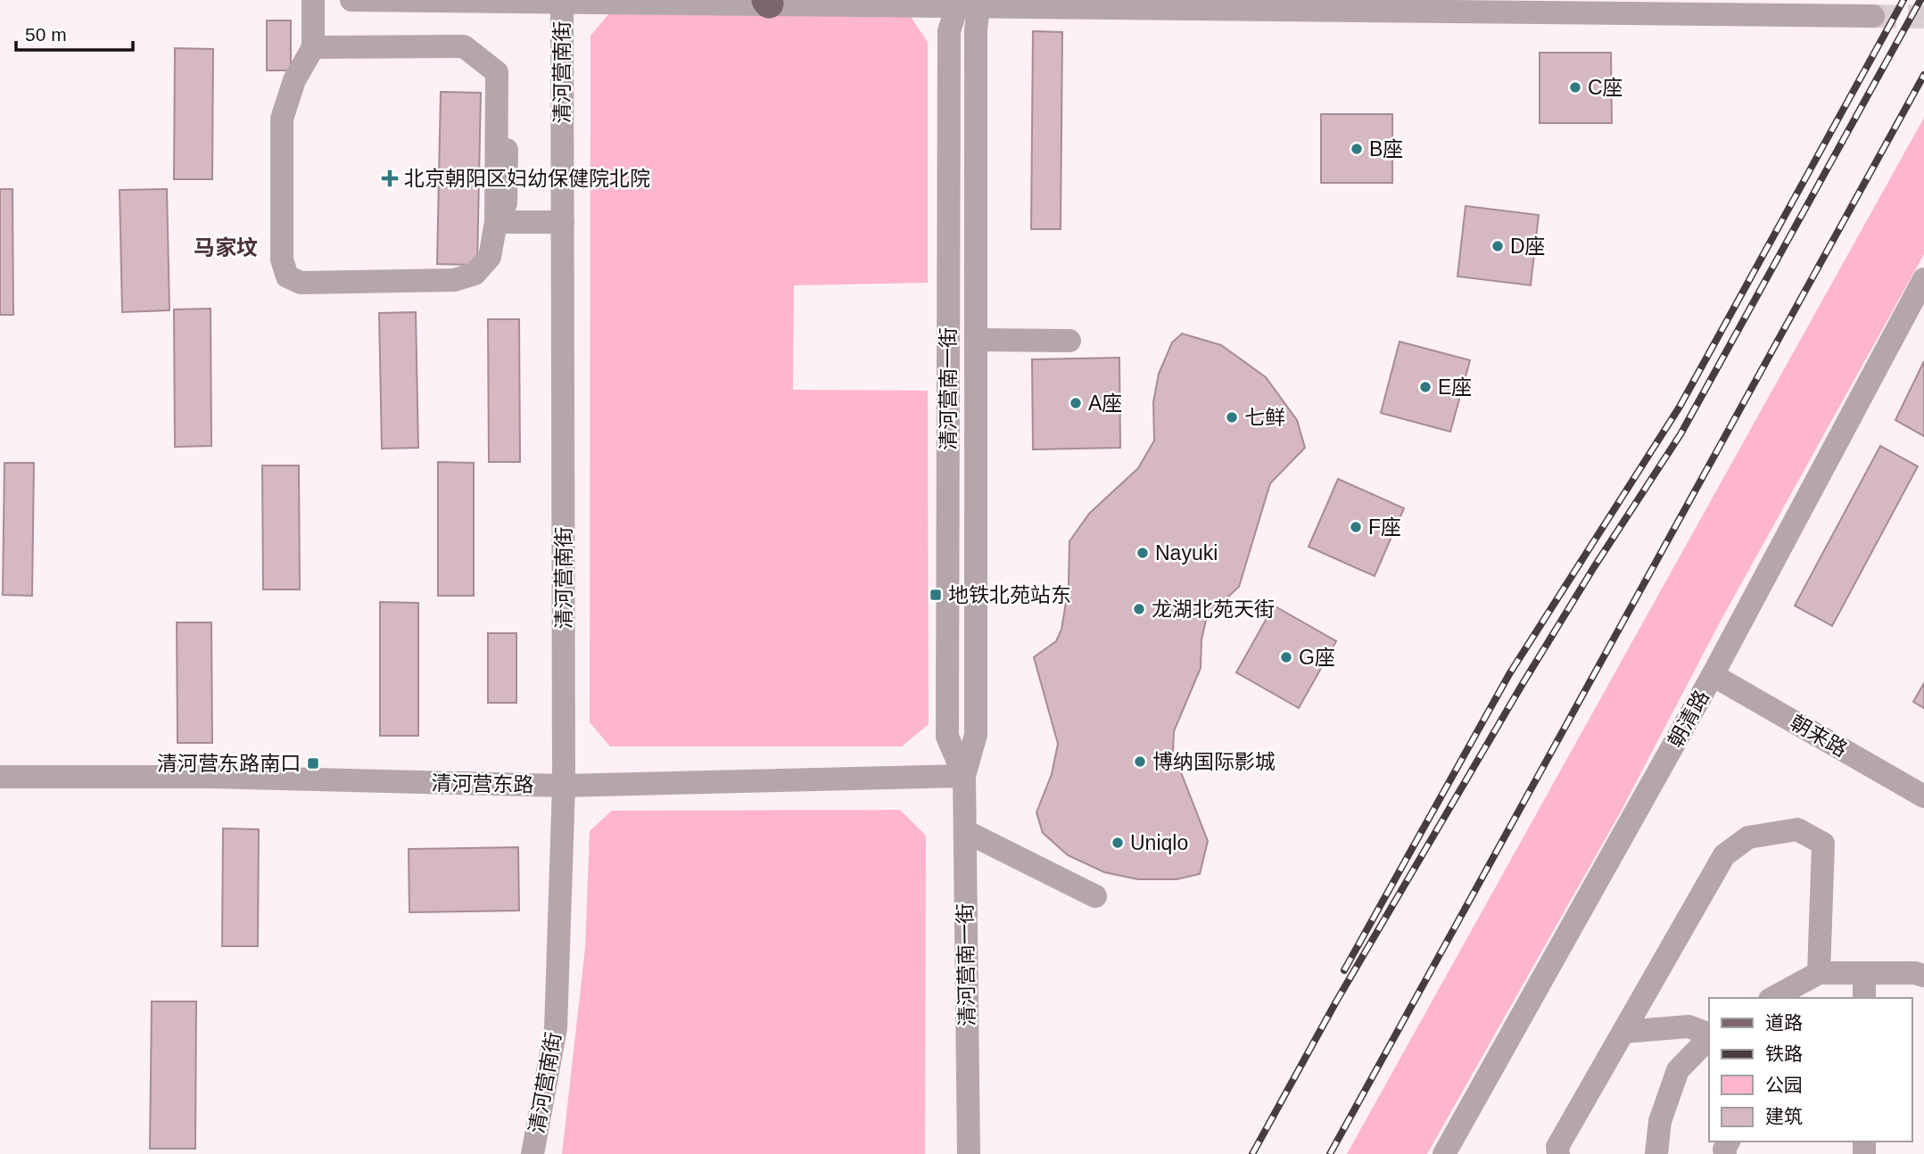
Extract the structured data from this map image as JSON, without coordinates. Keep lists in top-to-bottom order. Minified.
{"streets":{"street":["清河营南街","清河营南一街","朝清路","朝来路","清河营东路"]},"crossings":[["清河营南街","清河营东路"],["清河营南一街","清河营东路"],["朝清路","朝来路"]],"districts":["马家坟"],"places":{"other":["C座","B座","D座","E座","A座","七鲜","F座","Nayuki","龙湖北苑天街","G座","博纳国际影城","Uniqlo"],"health":["北京朝阳区妇幼保健院北院"],"transit":["地铁北苑站东","清河营东路南口"]},"legend":["道路","铁路","公园","建筑"],"scale_bar":"50 m"}
